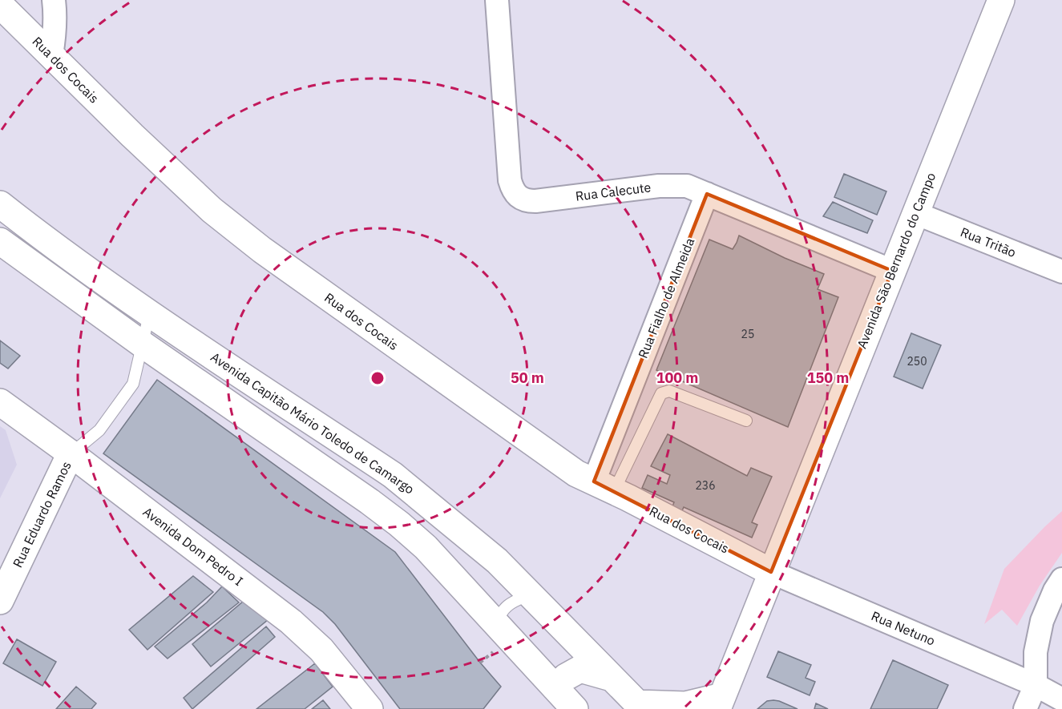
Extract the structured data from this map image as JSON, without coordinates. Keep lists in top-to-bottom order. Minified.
{"streets":{"main road":["Rua dos Cocais","Avenida São Bernardo do Campo","Avenida Capitão Mário Toledo de Camargo","Rua Eduardo Ramos","Avenida Dom Pedro I"],"street":["Rua Calecute","Rua Tritão","Rua Fialho de Almeida","Rua Netuno"]},"crossings":[["Rua dos Cocais","Avenida São Bernardo do Campo"],["Rua dos Cocais","Rua Fialho de Almeida"],["Rua dos Cocais","Rua Netuno"],["Rua Calecute","Avenida São Bernardo do Campo"],["Rua Calecute","Rua Fialho de Almeida"],["Rua Tritão","Avenida São Bernardo do Campo"],["Avenida São Bernardo do Campo","Rua Netuno"],["Rua Eduardo Ramos","Avenida Dom Pedro I"]],"house_numbers":["25","250","236"],"rings":["50 m","100 m","150 m"]}
